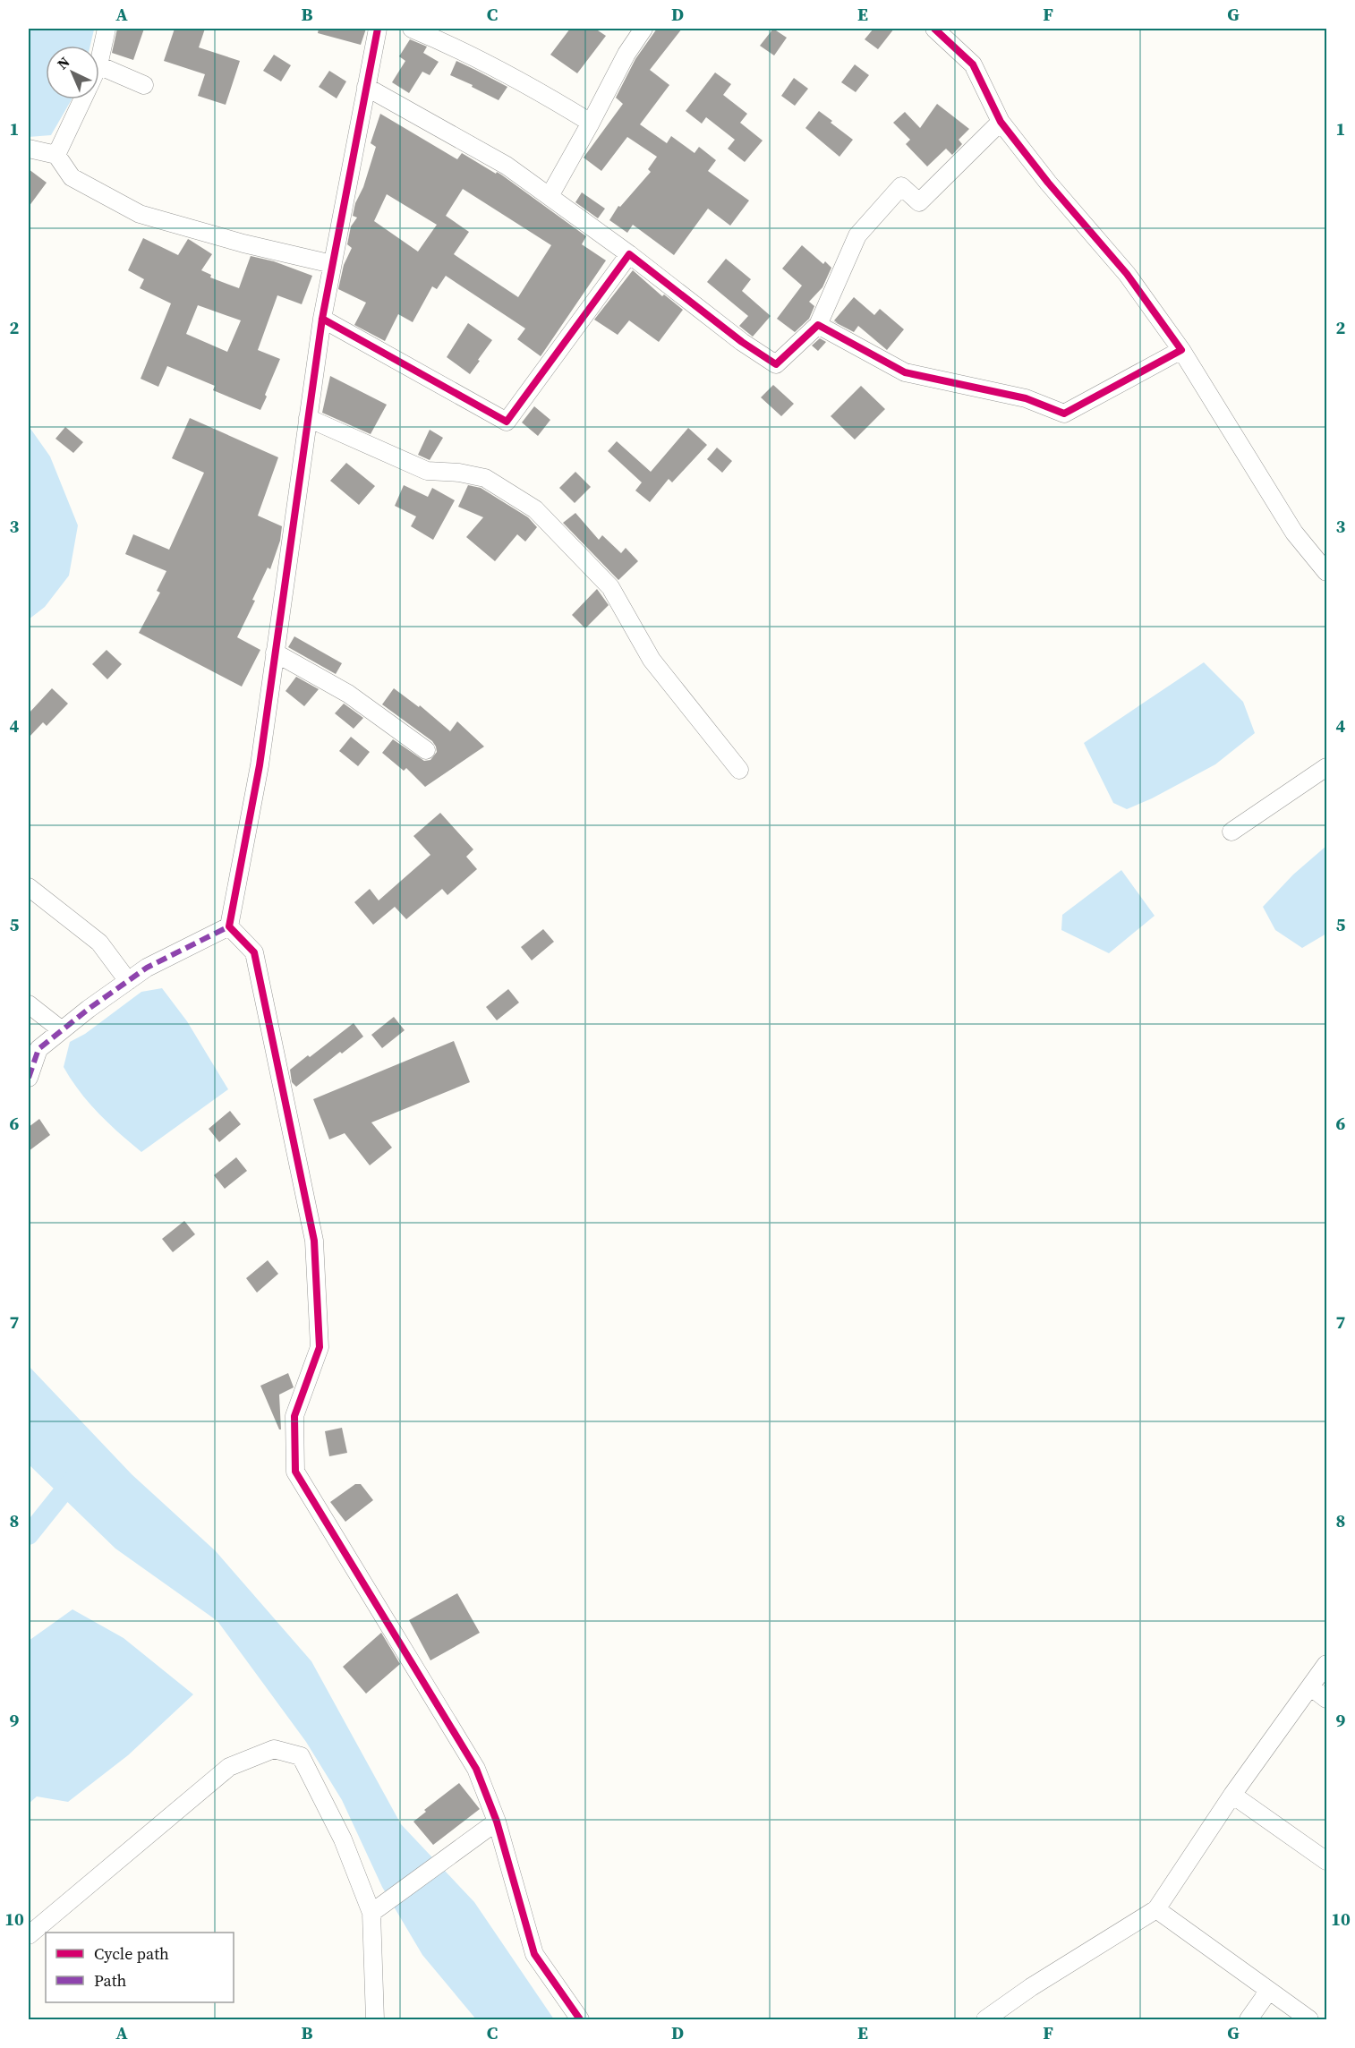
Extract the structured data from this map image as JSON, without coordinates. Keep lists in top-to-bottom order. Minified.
{"legend":["Cycle path","Path"],"north":"top left","grid":{"columns":["A","B","C","D","E","F","G"],"rows":["1","2","3","4","5","6","7","8","9","10"]}}
